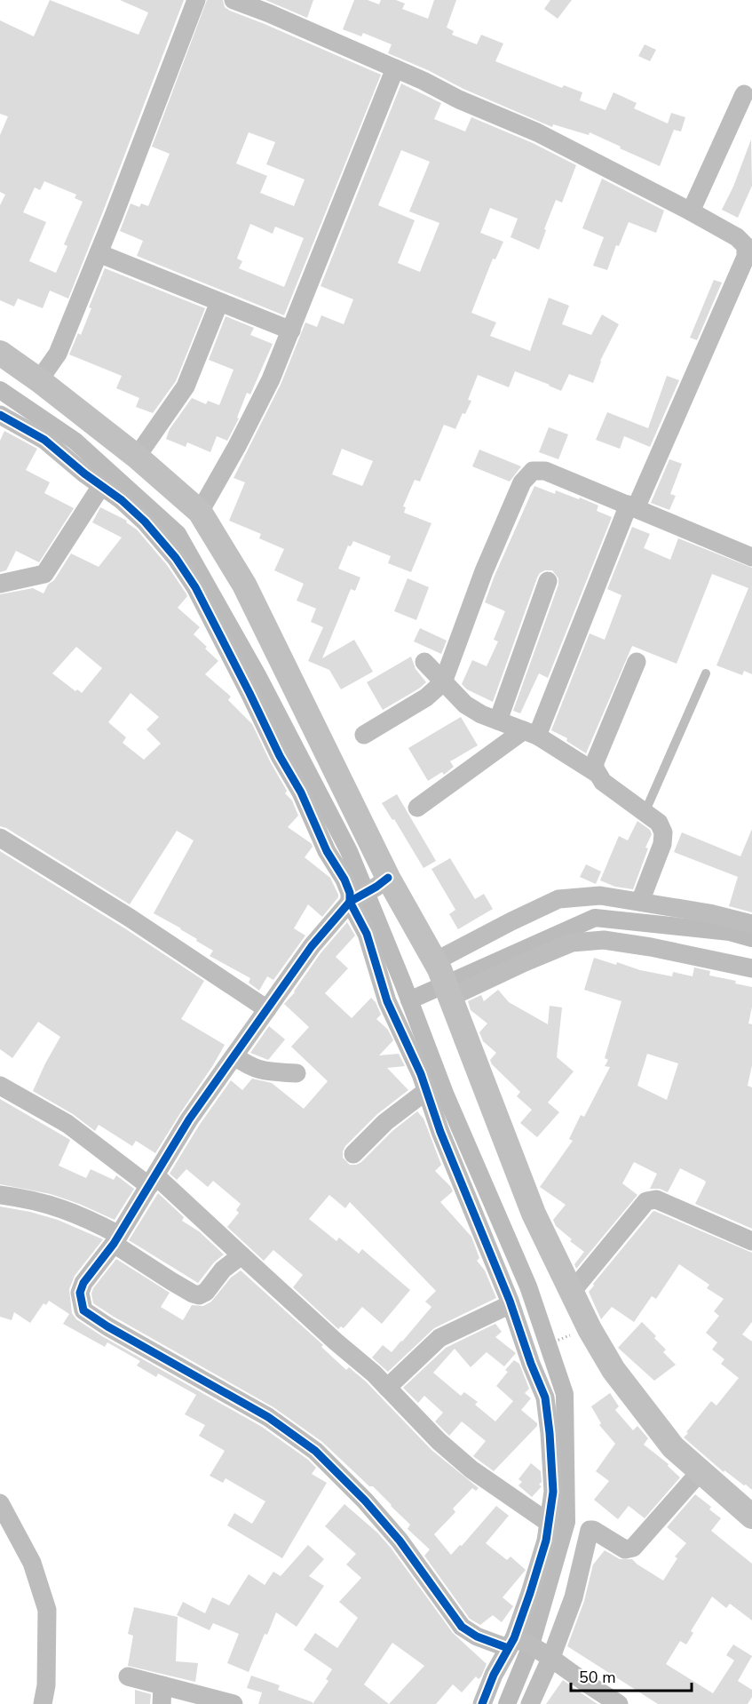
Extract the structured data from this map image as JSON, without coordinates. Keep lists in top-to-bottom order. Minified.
{"scale_bar":"50 m"}
